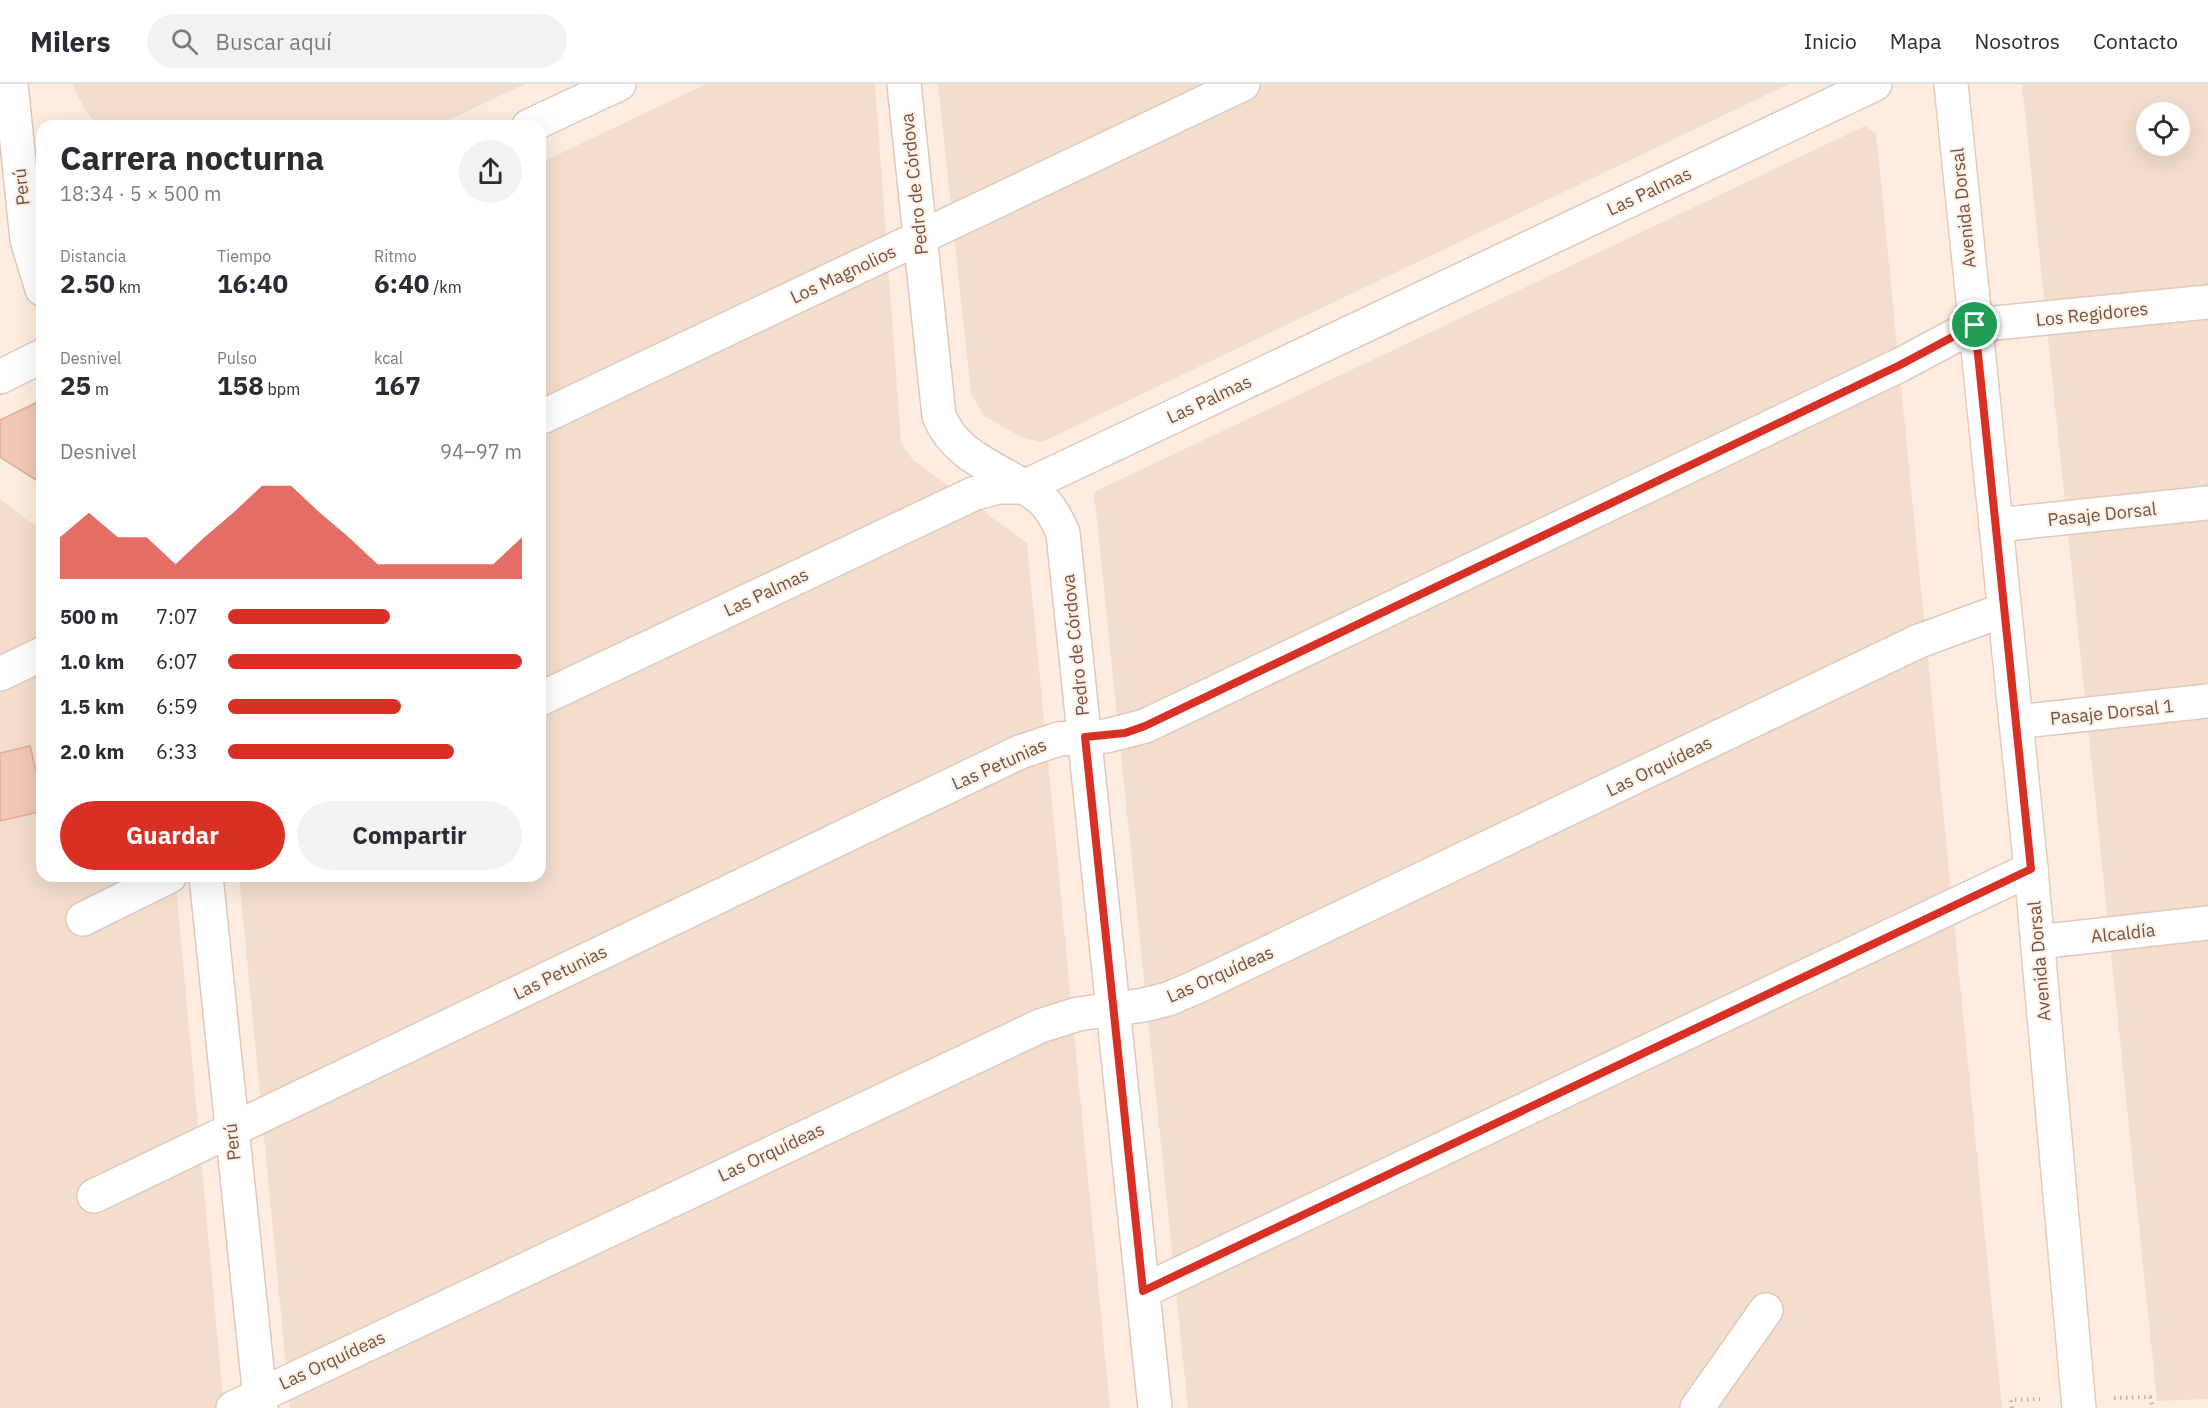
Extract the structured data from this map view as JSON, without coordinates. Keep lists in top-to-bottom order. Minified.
{"streets":{"street":["Pedro de Córdova","Perú","Las Palmas","Avenida Dorsal","Los Magnolios","Los Regidores","Pasaje Dorsal","Pasaje Dorsal 1","Las Petunias","Las Orquídeas","Alcaldía"]},"crossings":[["Pedro de Córdova","Las Palmas"],["Pedro de Córdova","Los Magnolios"],["Pedro de Córdova","Las Petunias"],["Pedro de Córdova","Las Orquídeas"],["Perú","Las Petunias"],["Perú","Las Orquídeas"],["Avenida Dorsal","Los Regidores"],["Avenida Dorsal","Pasaje Dorsal"],["Avenida Dorsal","Pasaje Dorsal 1"],["Avenida Dorsal","Las Petunias"],["Avenida Dorsal","Las Orquídeas"],["Avenida Dorsal","Alcaldía"],["Los Regidores","Las Petunias"]],"page":{"header":"Milers","search":"Buscar aquí","nav":["Inicio","Mapa","Nosotros","Contacto"],"heading":["Carrera nocturna","18:34 · 5 × 500 m"],"stats":[["Distancia","2.50 km"],["Tiempo","16:40"],["Ritmo","6:40 /km"],["Desnivel","25 m"],["Pulso","158 bpm"],["kcal","167"]],"chart":["Desnivel","94–97 m"],"list":[{"name":"500 m","note":"7:07"},{"name":"1.0 km","note":"6:07"},{"name":"1.5 km","note":"6:59"},{"name":"2.0 km","note":"6:33"}],"buttons":["Guardar","Compartir"]}}
